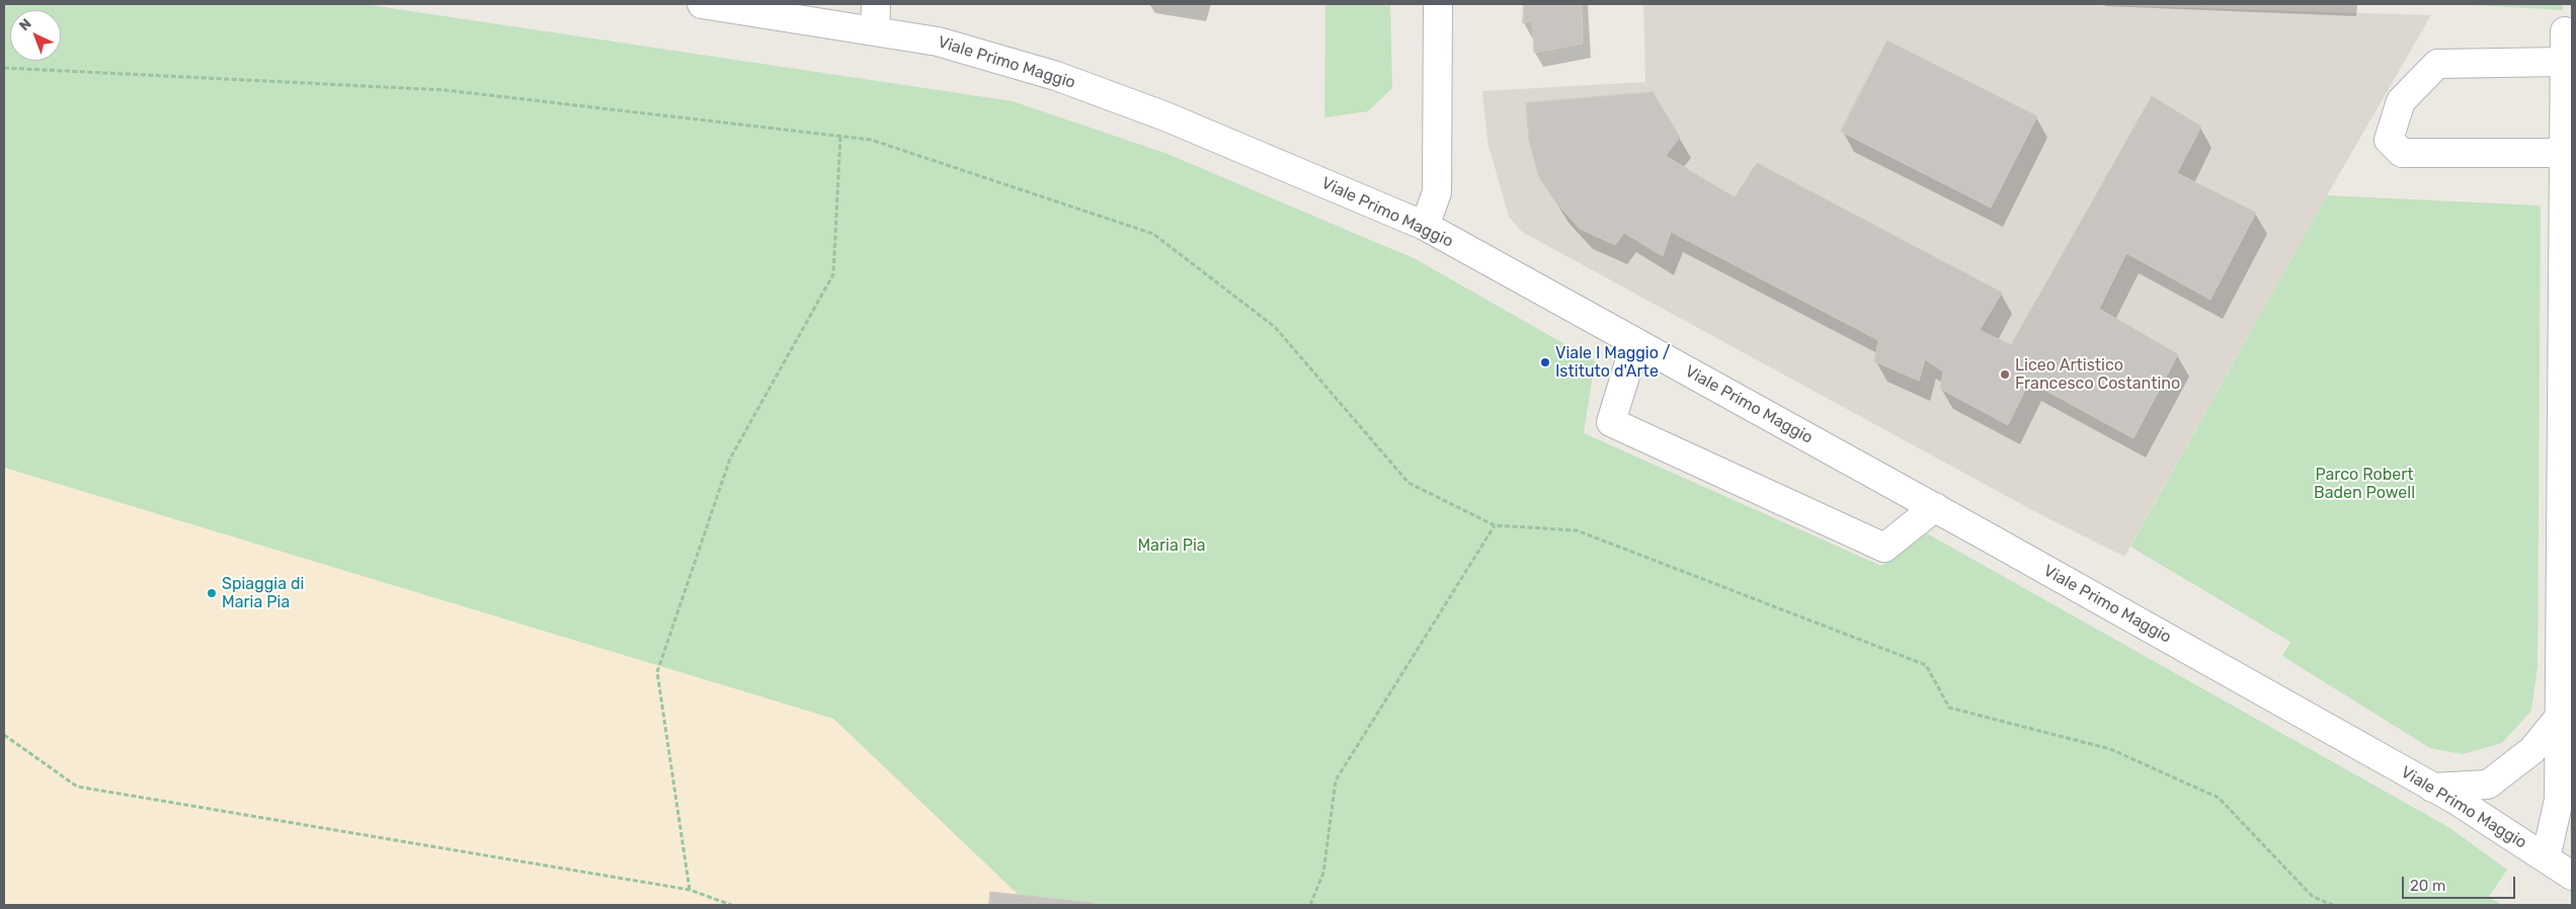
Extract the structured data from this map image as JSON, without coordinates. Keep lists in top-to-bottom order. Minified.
{"streets":{"street":["Viale Primo Maggio"]},"parks":["Parco Robert Baden Powell","Maria Pia"],"places":["Viale I Maggio / Istituto d'Arte","Liceo Artistico Francesco Costantino","Spiaggia di Maria Pia"],"scale_bar":"20 m","north":"top left"}
